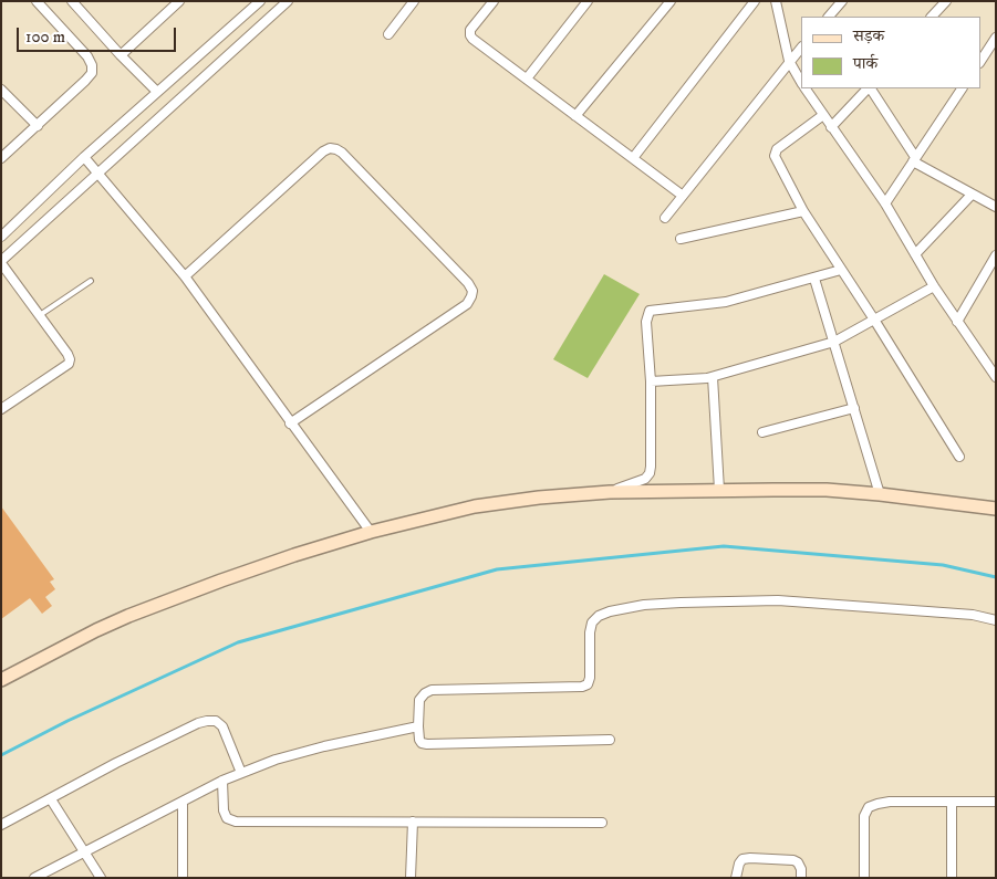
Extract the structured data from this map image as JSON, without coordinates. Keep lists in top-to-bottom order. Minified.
{"legend":["सड़क","पार्क"],"scale_bar":"100 m"}
